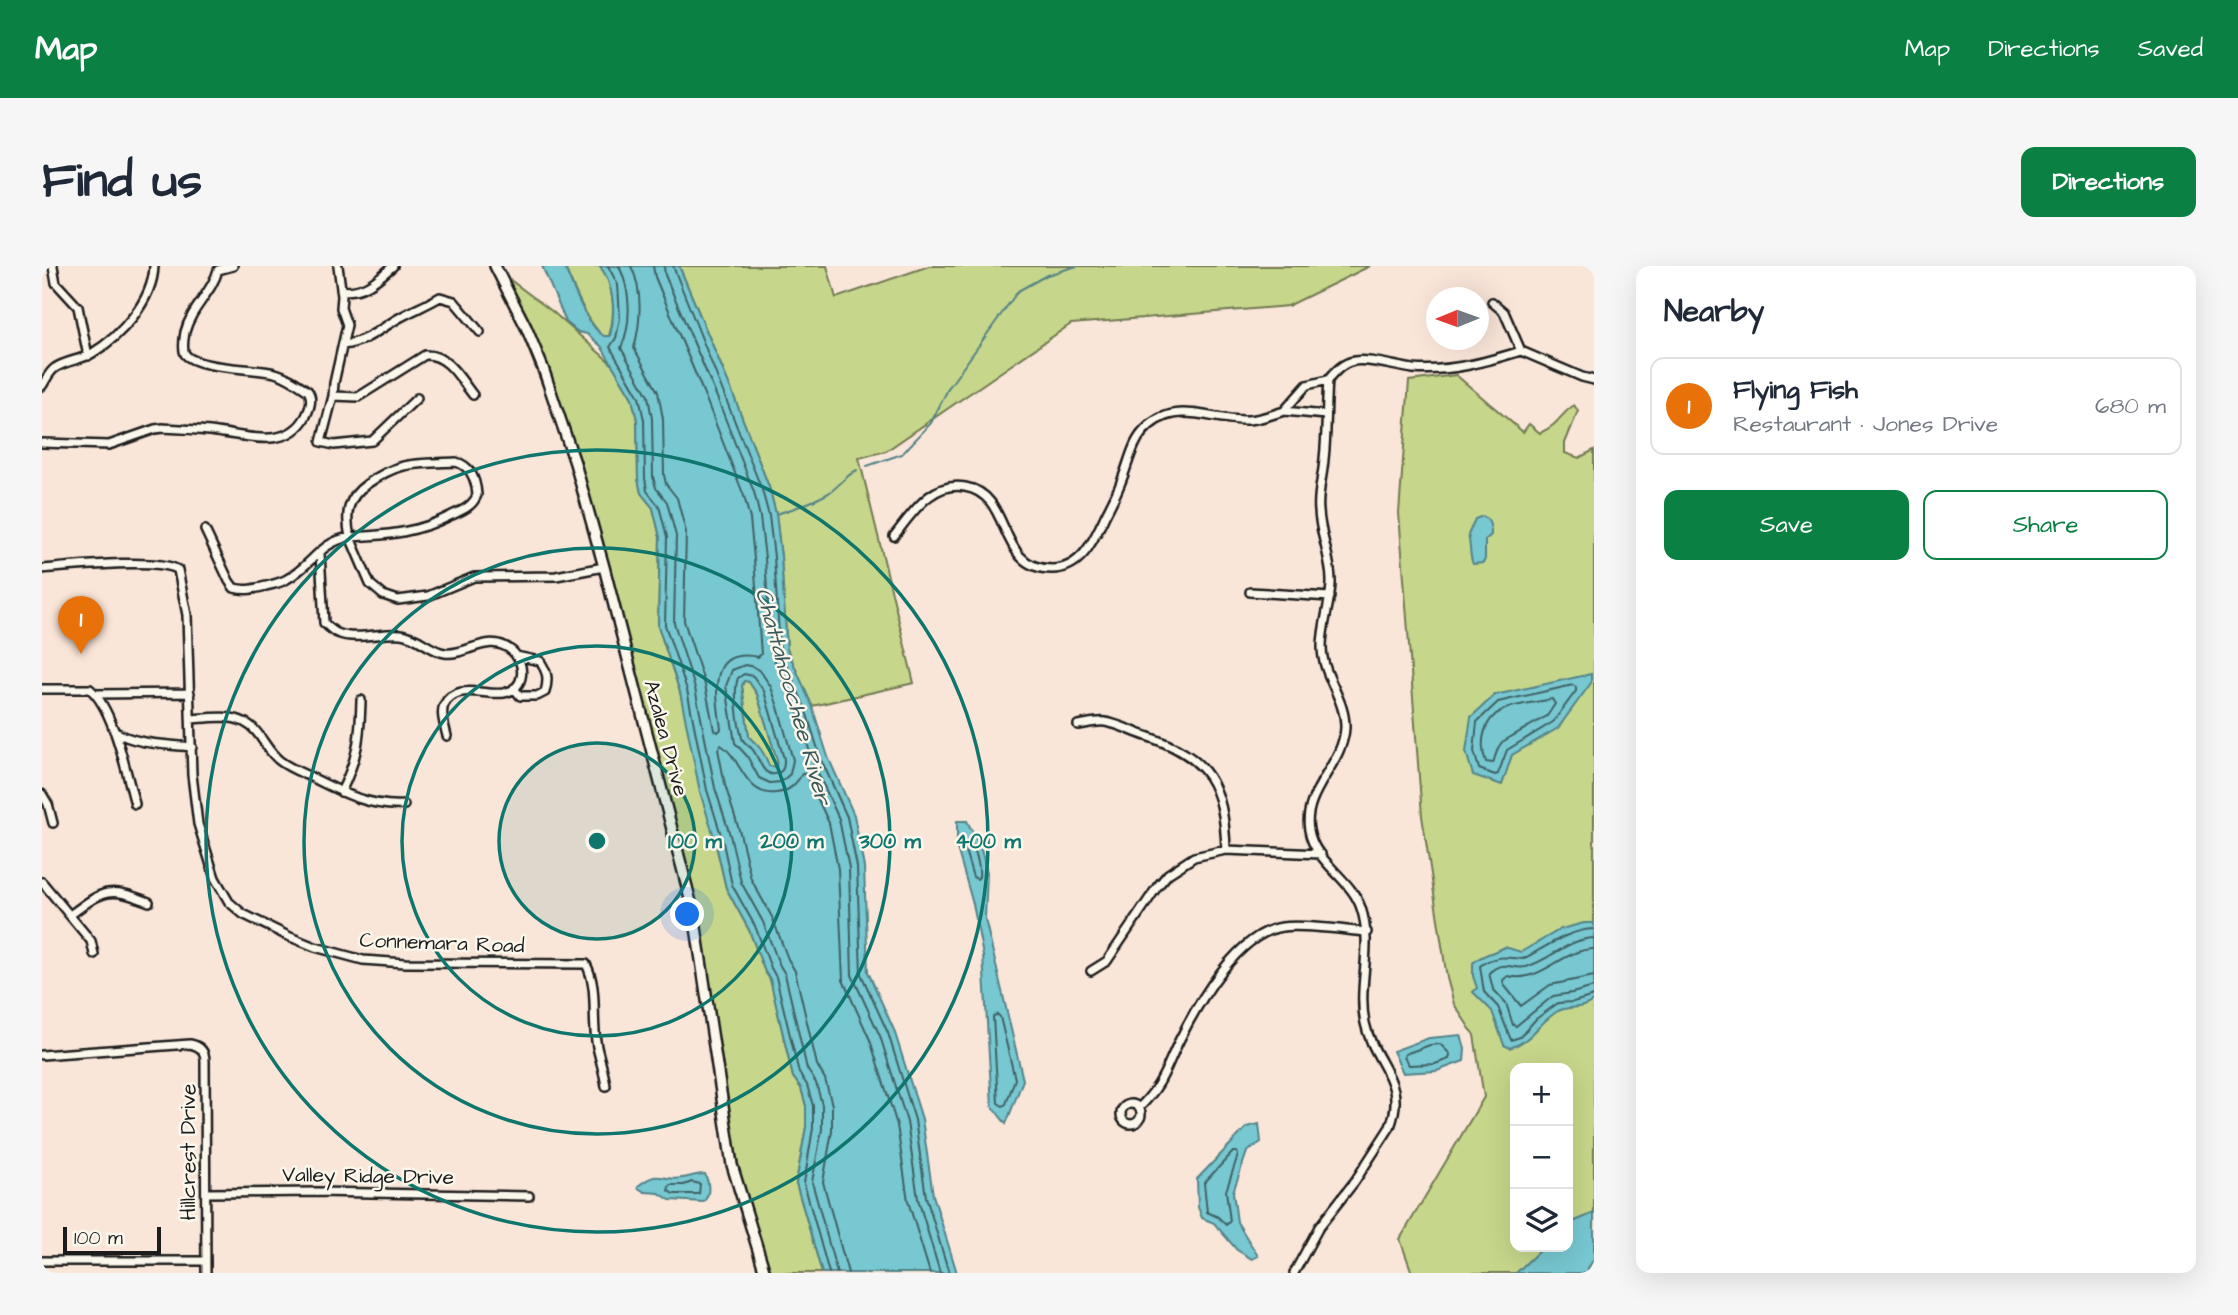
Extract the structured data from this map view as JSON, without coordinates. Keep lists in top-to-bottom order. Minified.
{"streets":{"street":["Azalea Drive","Connemara Road","Hillcrest Drive","Valley Ridge Drive"]},"crossings":[["Hillcrest Drive","Valley Ridge Drive"]],"water":["Chattahoochee River"],"scale_bar":"100 m","north":"left","page":{"header":"Map","nav":["Map","Directions","Saved"],"buttons":["Directions",["Save","Share"]],"title":"Find us","heading":"Nearby","list":[{"mark":"1","name":"Flying Fish","note":"Restaurant · Jones Drive","value":"680 m"}],"pins":"1","map_buttons":["+","−"],"scale":"100 m"},"rings":["100 m","200 m","300 m","400 m"]}
